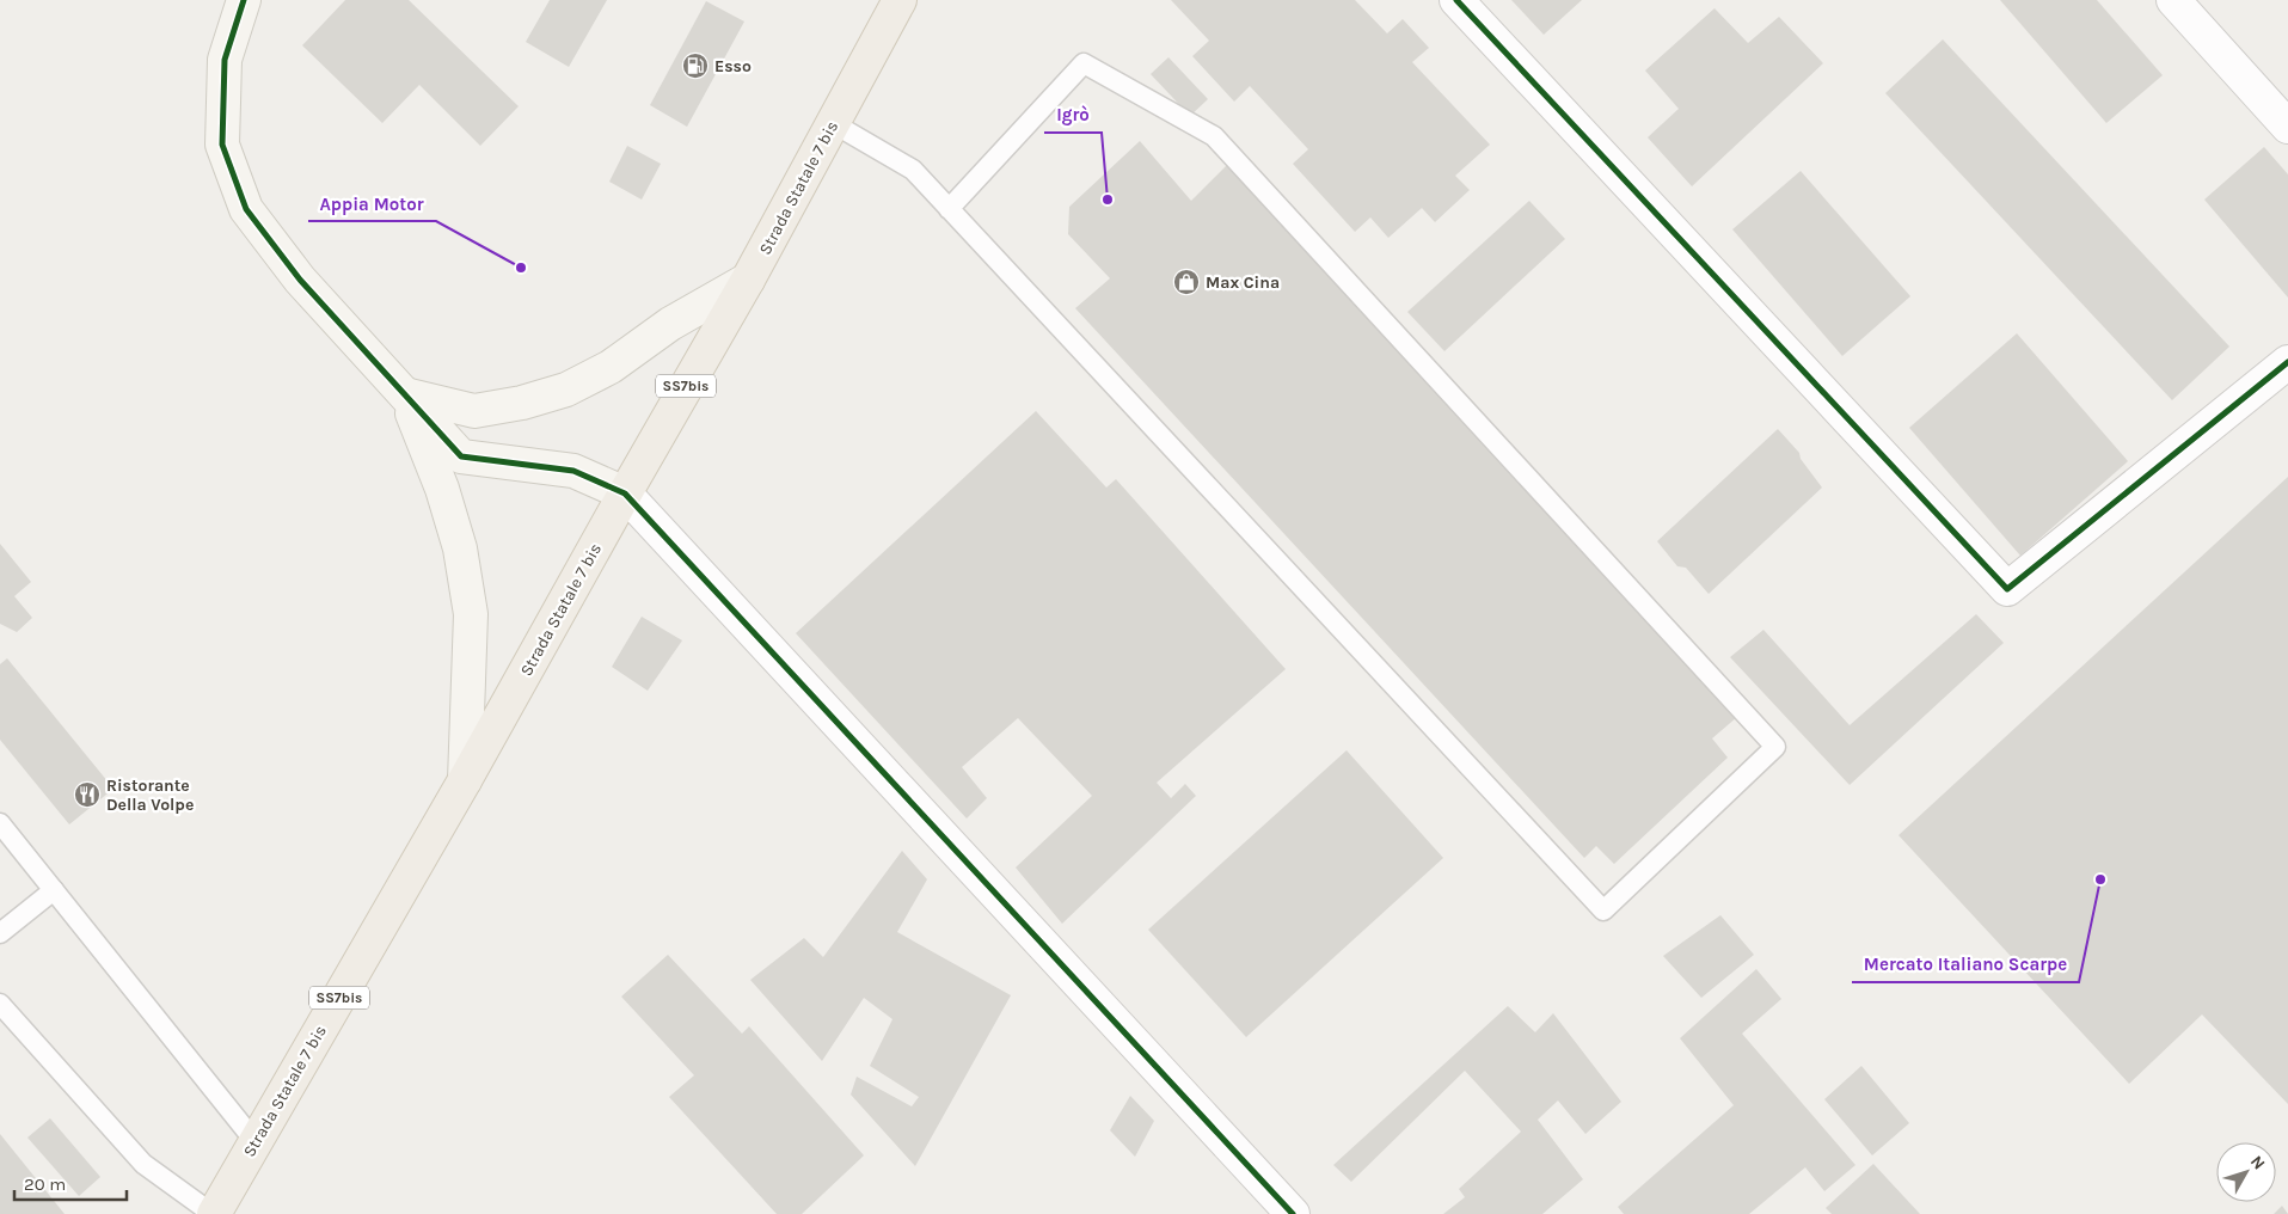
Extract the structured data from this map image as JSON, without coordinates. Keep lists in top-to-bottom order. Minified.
{"streets":{"main road":["Strada Statale 7 bis","SS7bis"]},"places":{"fuel station":["Esso"],"other":["Igrò","Appia Motor","Mercato Italiano Scarpe"],"shop":["Max Cina"],"restaurant":["Ristorante Della Volpe"]},"scale_bar":"20 m","north":"top right"}
